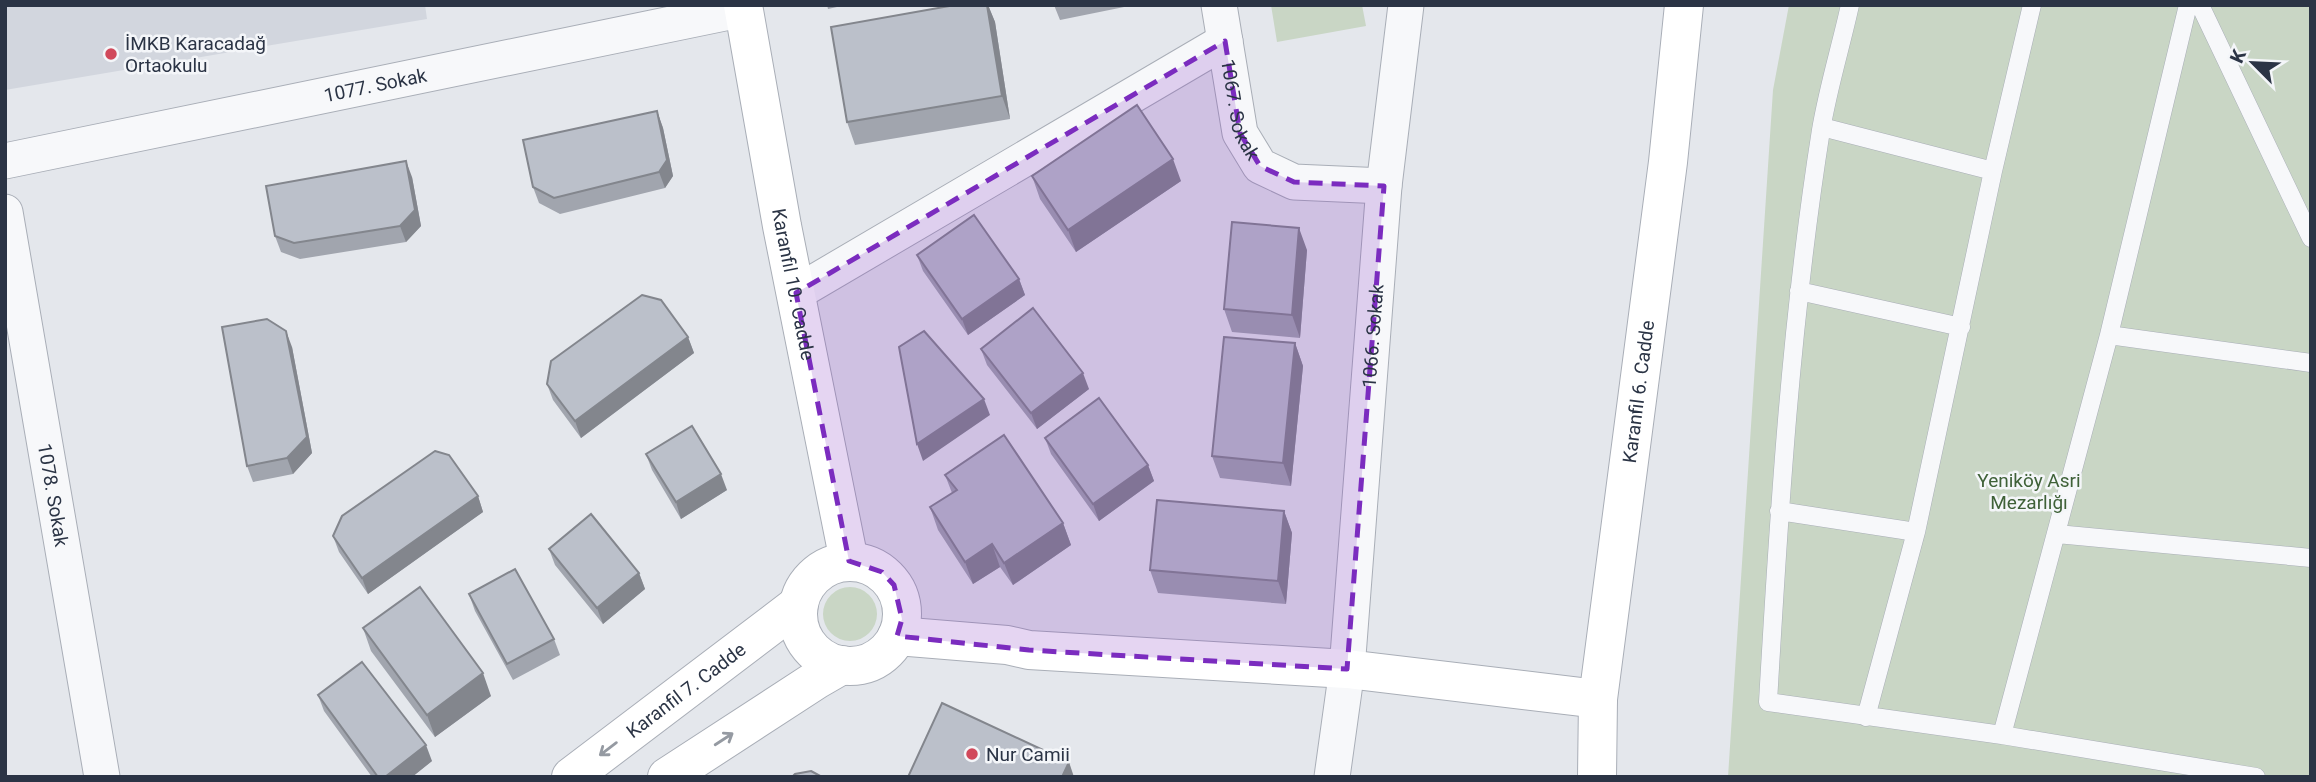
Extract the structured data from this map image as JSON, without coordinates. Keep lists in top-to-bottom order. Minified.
{"streets":{"street":["1077. Sokak","1067. Sokak","Karanfil 10. Cadde","1066. Sokak","Karanfil 6. Cadde","1078. Sokak","Karanfil 7. Cadde"]},"crossings":[["1077. Sokak","Karanfil 10. Cadde"],["1067. Sokak","1066. Sokak"],["Karanfil 10. Cadde","Karanfil 7. Cadde"]],"parks":["Yeniköy Asri Mezarlığı"],"places":["İMKB Karacadağ Ortaokulu","Nur Camii"],"north":"top left"}
